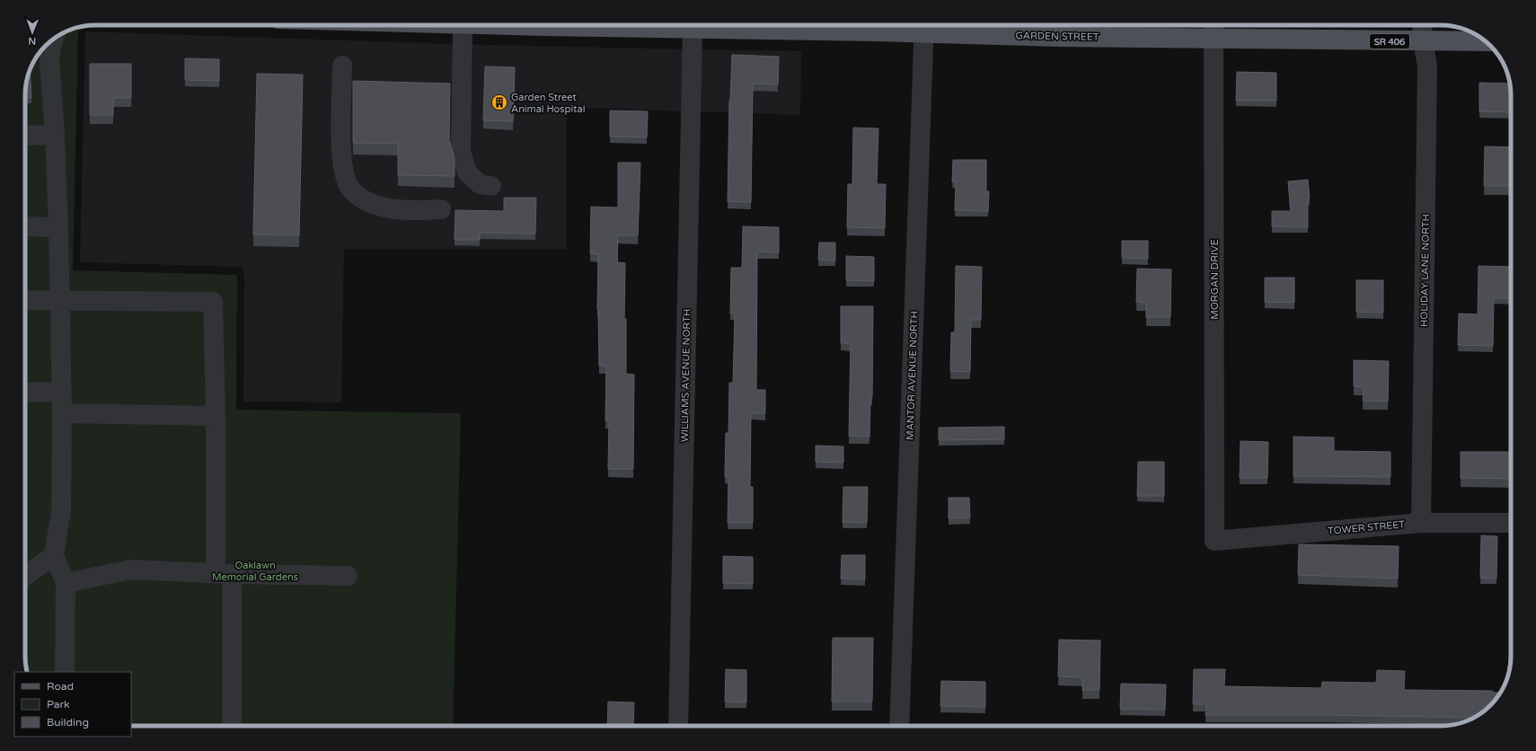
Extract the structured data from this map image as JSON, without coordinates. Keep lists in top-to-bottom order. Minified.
{"streets":{"main road":["GARDEN STREET","SR 406"],"street":["HOLIDAY LANE NORTH","MORGAN DRIVE","WILLIAMS AVENUE NORTH","MANTOR AVENUE NORTH","TOWER STREET"]},"crossings":[["GARDEN STREET","HOLIDAY LANE NORTH"],["GARDEN STREET","MORGAN DRIVE"],["GARDEN STREET","MANTOR AVENUE NORTH"],["HOLIDAY LANE NORTH","TOWER STREET"],["MORGAN DRIVE","TOWER STREET"]],"parks":["Oaklawn Memorial Gardens"],"places":{"building":["Garden Street Animal Hospital"]},"legend":["Road","Park","Building"],"north":"bottom"}
